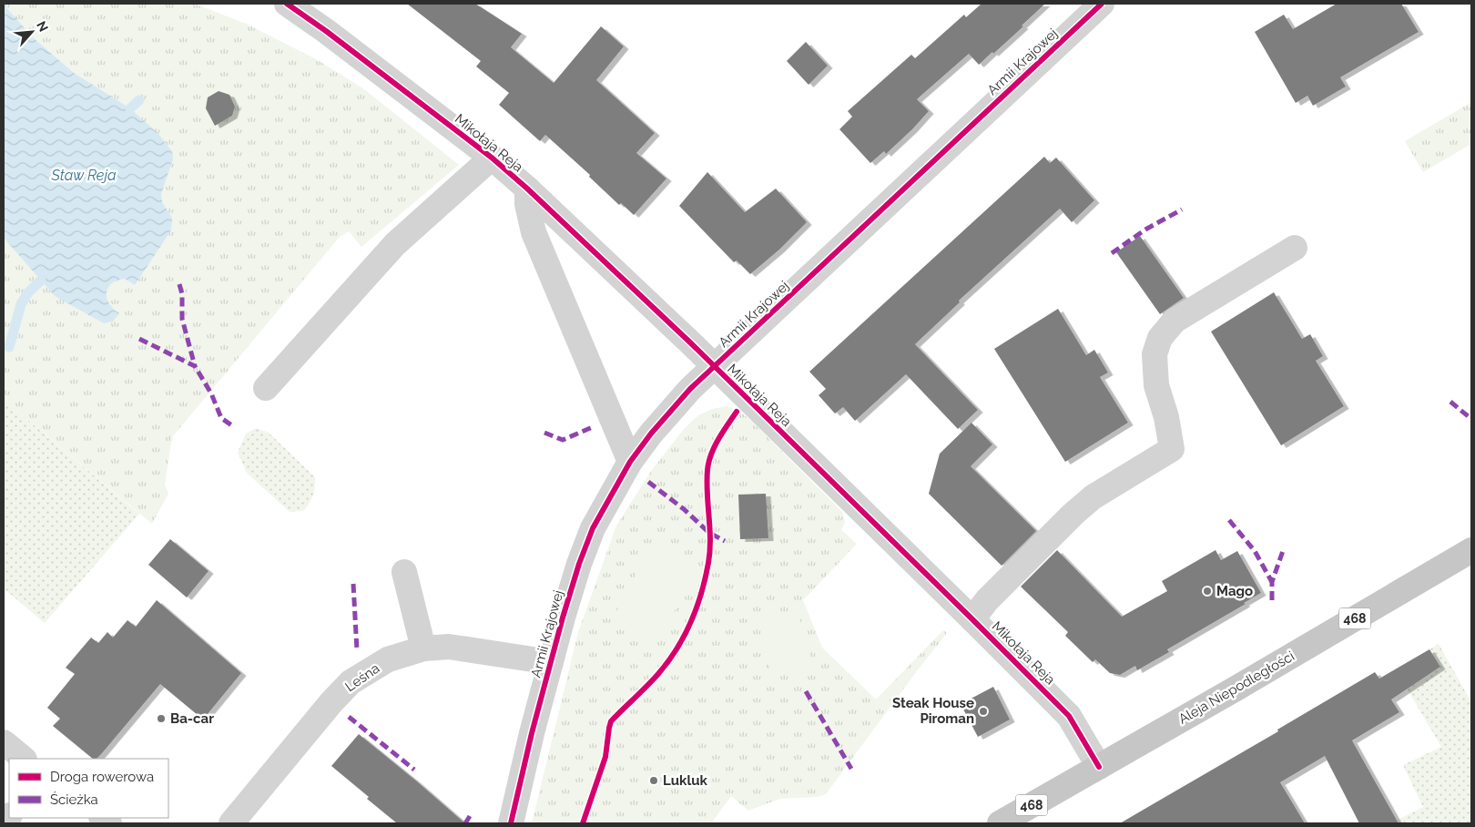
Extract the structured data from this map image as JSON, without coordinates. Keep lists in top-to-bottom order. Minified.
{"streets":{"main road":["468","Aleja Niepodległości"],"street":["Armii Krajowej","Mikołaja Reja","Leśna"]},"crossings":[["Armii Krajowej","Mikołaja Reja"],["Armii Krajowej","Leśna"],["Mikołaja Reja","Aleja Niepodległości"]],"water":["Staw Reja"],"places":["Mago","Steak House Piroman","Ba-car","Lukluk"],"legend":["Droga rowerowa","Ścieżka"],"north":"top right"}
